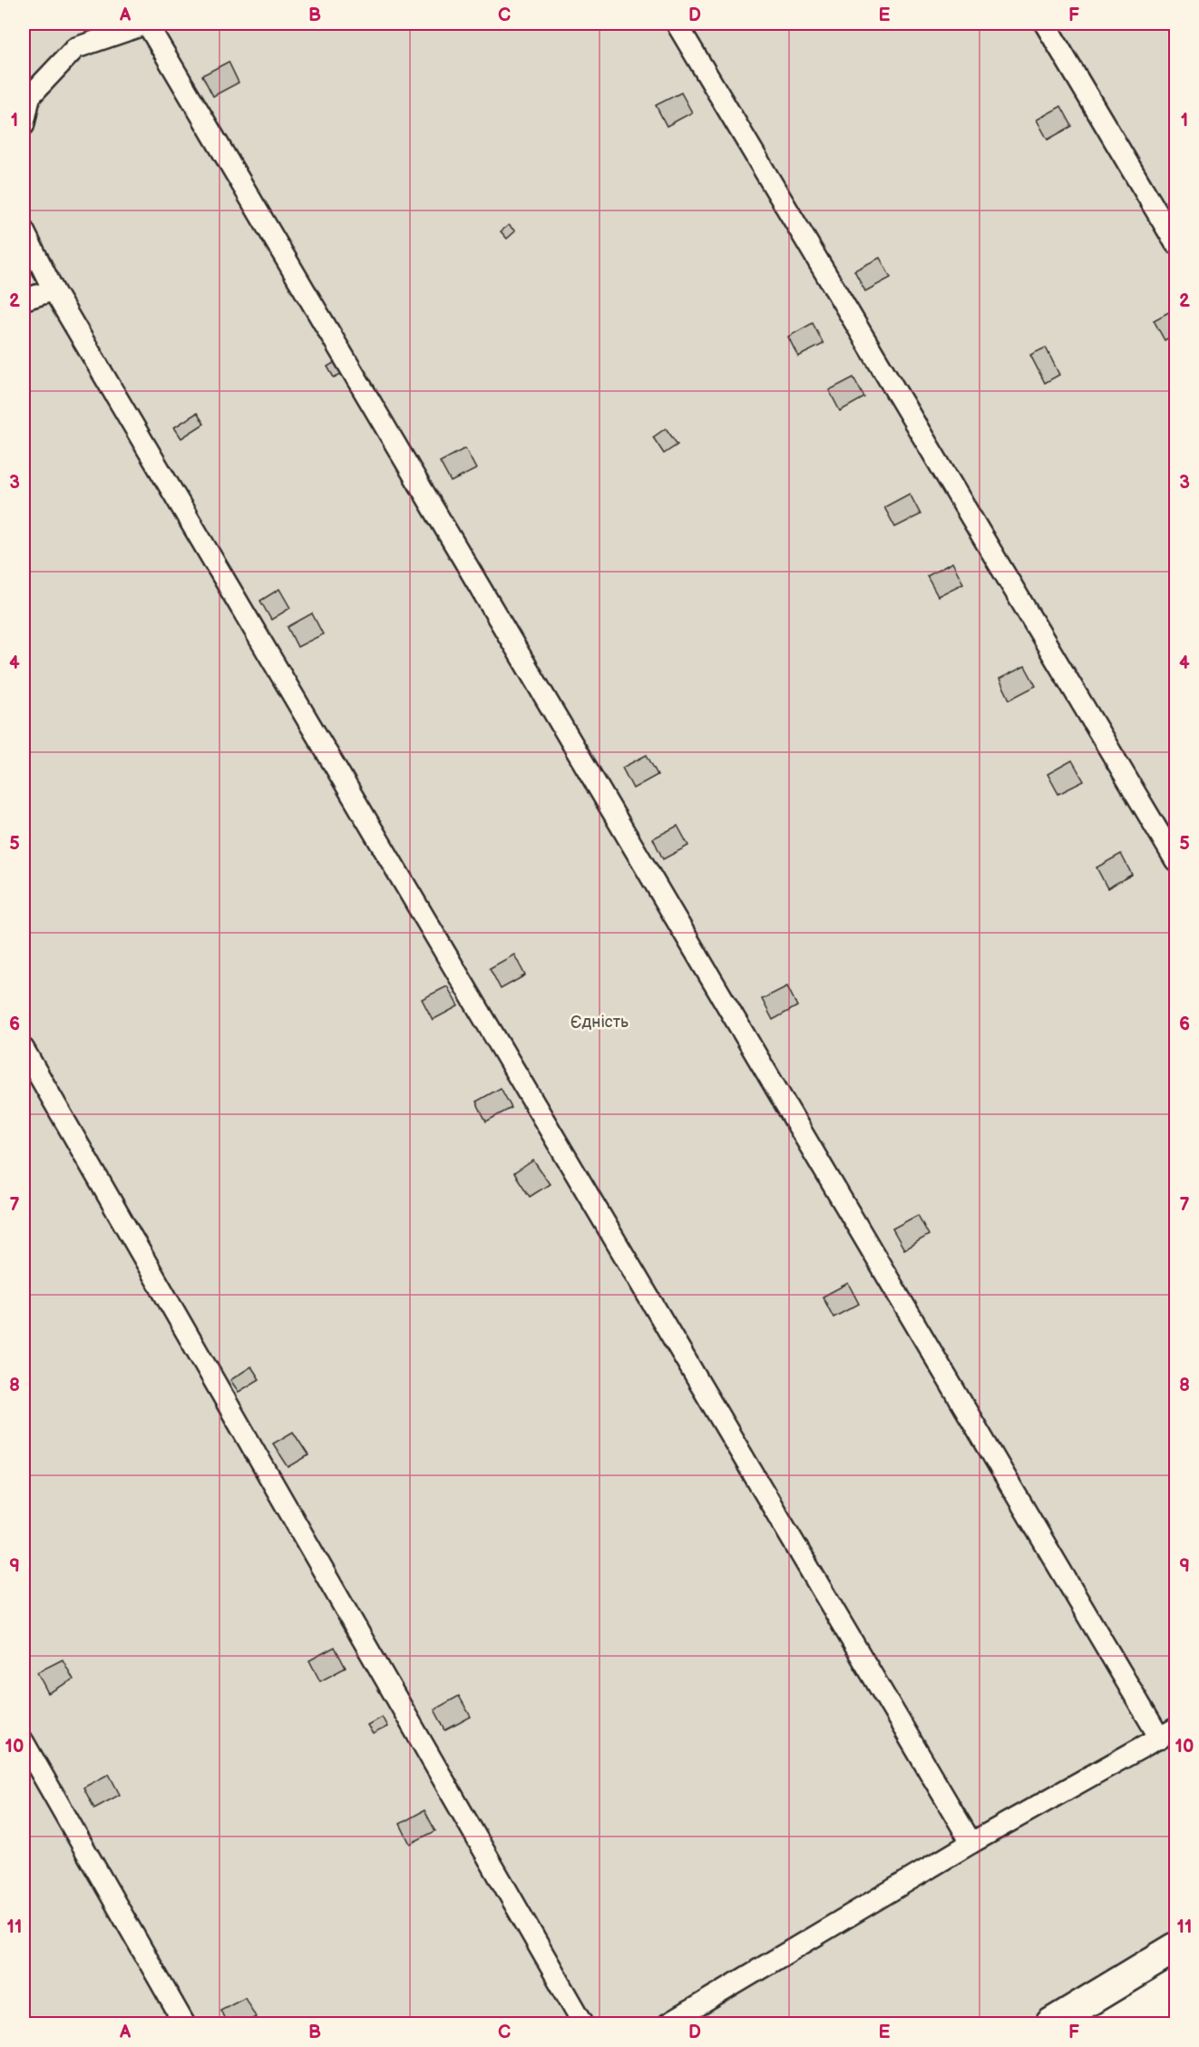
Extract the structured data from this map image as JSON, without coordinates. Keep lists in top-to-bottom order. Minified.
{"parks":["Єдність"],"grid":{"columns":["A","B","C","D","E","F"],"rows":["1","2","3","4","5","6","7","8","9","10","11"]}}
